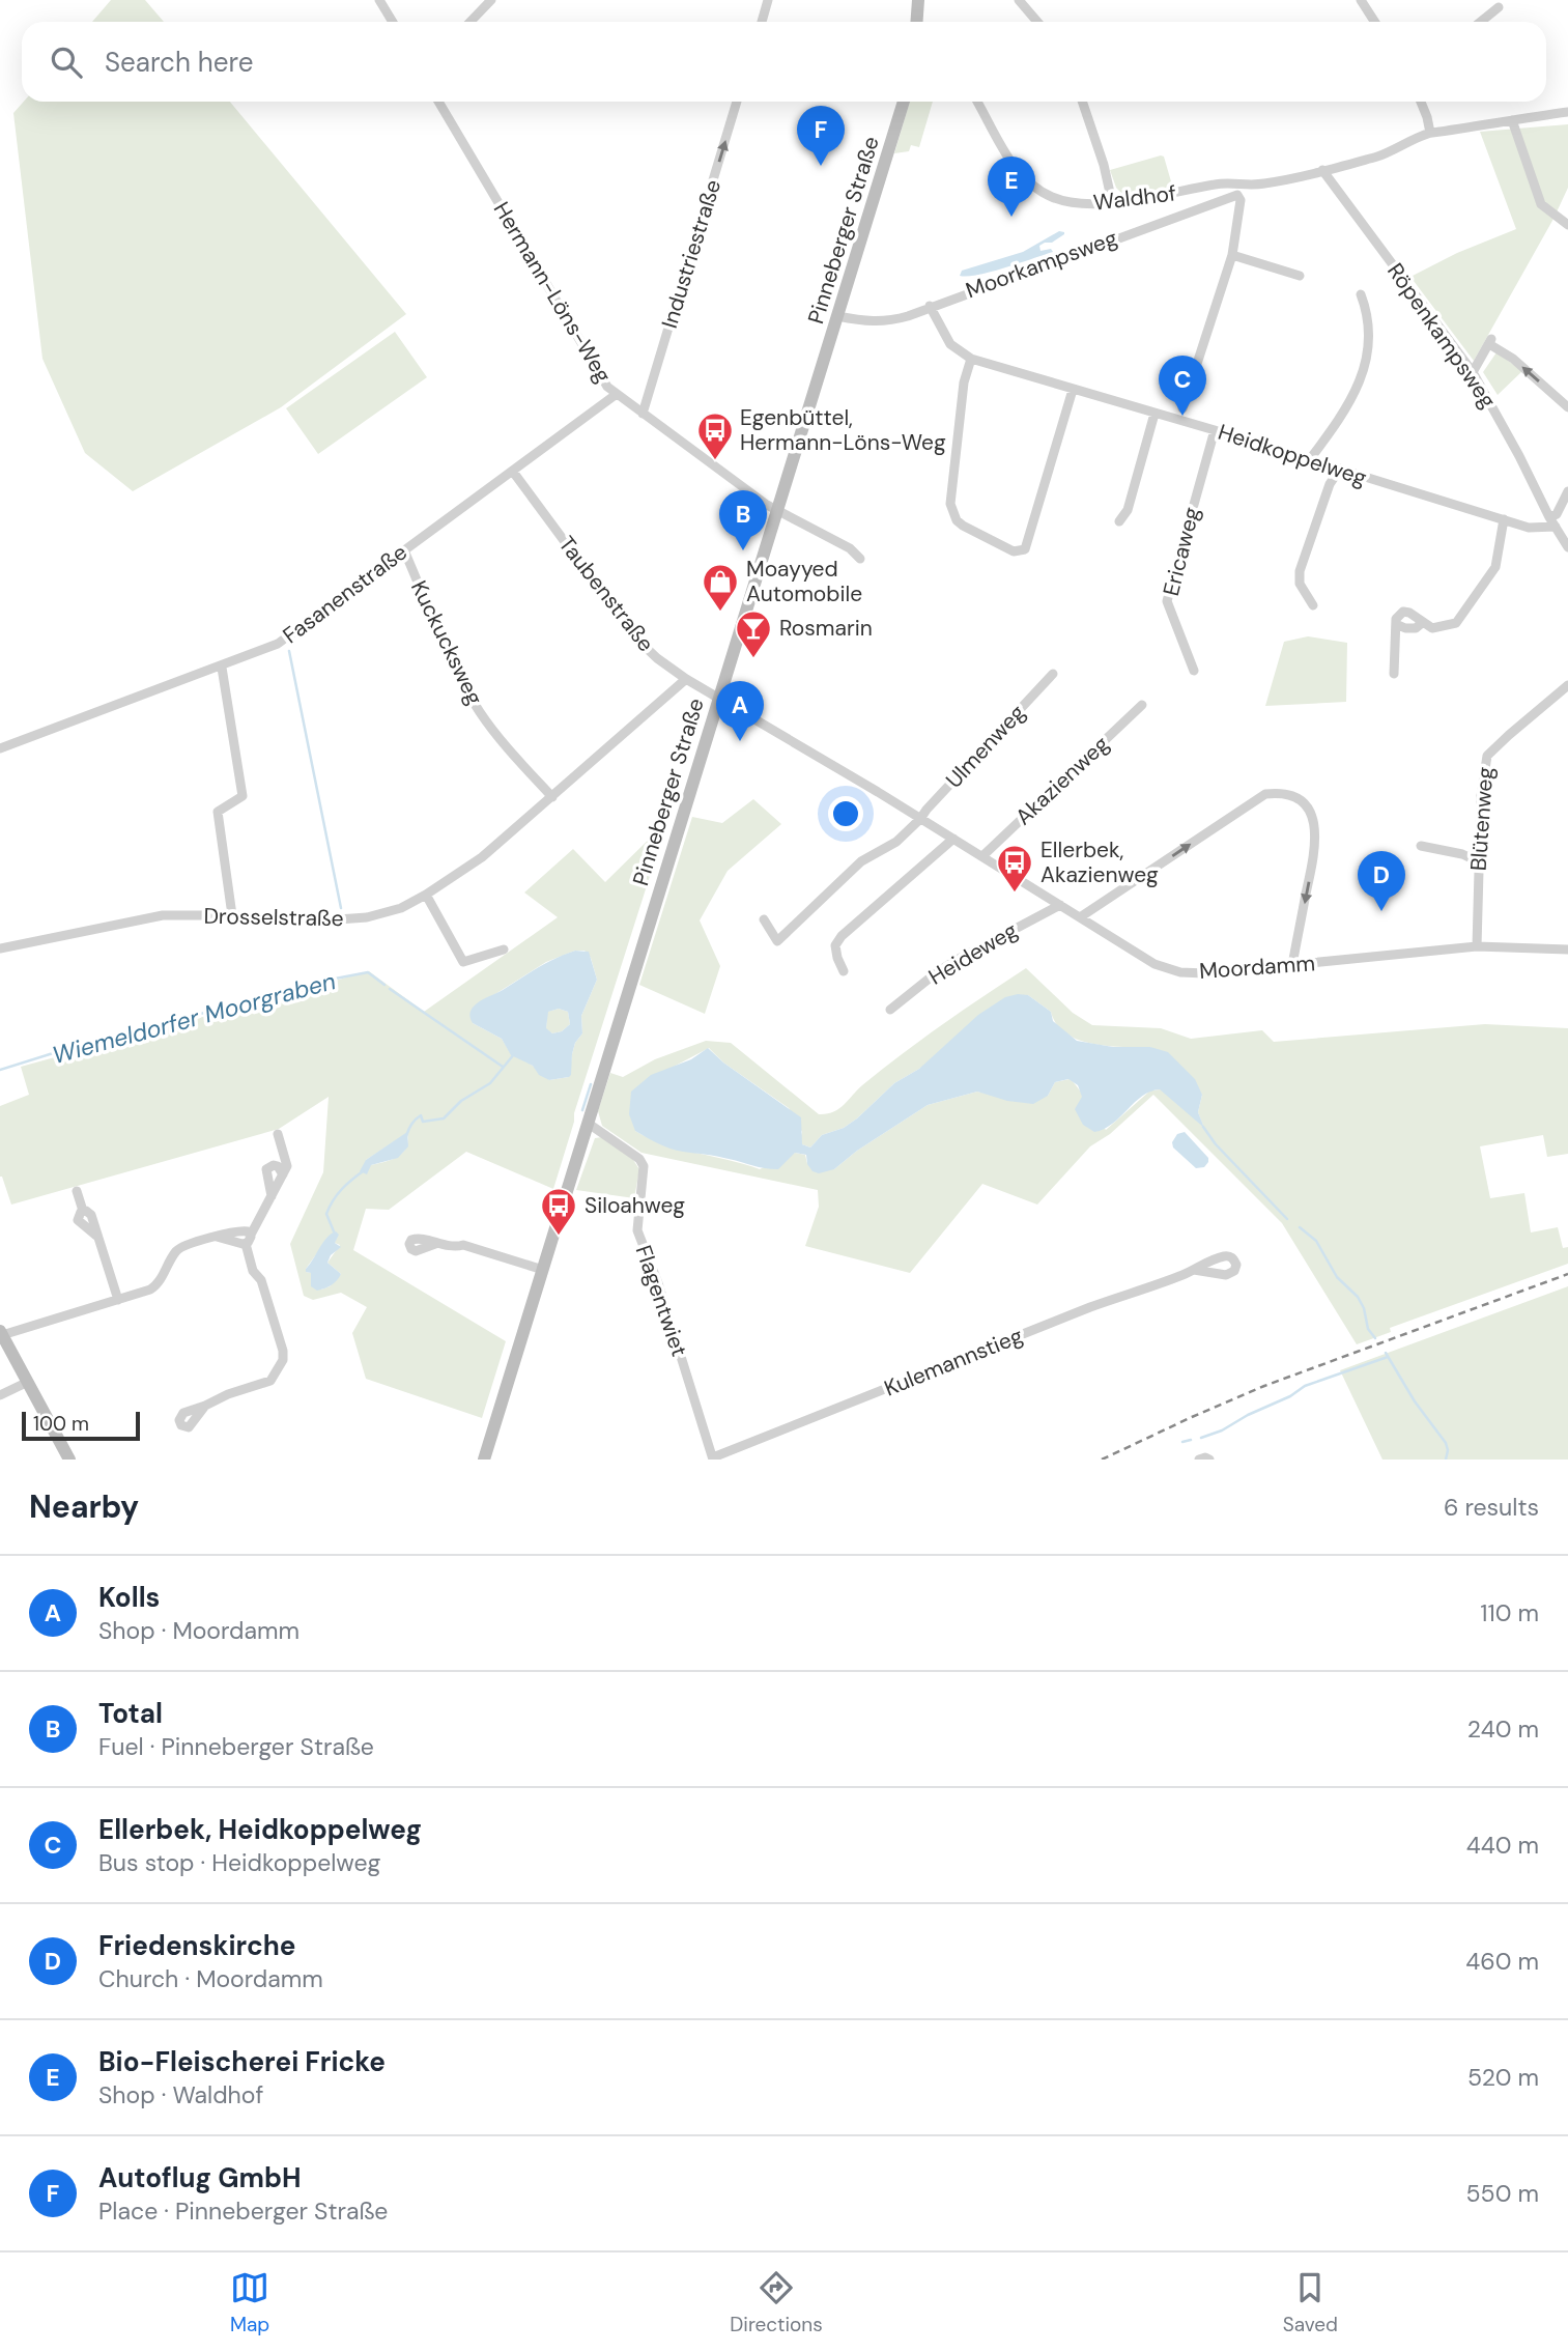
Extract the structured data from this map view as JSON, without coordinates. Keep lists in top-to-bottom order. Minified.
{"streets":{"main road":["Pinneberger Straße"],"street":["Waldhof","Industriestraße","Moorkampsweg","Hermann-Löns-Weg","Röpenkampsweg","Heidkoppelweg","Ericaweg","Fasanenstraße","Taubenstraße","Kuckucksweg","Ulmenweg","Akazienweg","Blütenweg","Drosselstraße","Heideweg","Moordamm","Flagentwiet","Kulemannstieg"]},"crossings":[["Waldhof","Röpenkampsweg"],["Pinneberger Straße","Moorkampsweg"],["Pinneberger Straße","Hermann-Löns-Weg"],["Pinneberger Straße","Taubenstraße"],["Pinneberger Straße","Moordamm"],["Pinneberger Straße","Flagentwiet"],["Industriestraße","Hermann-Löns-Weg"],["Moorkampsweg","Heidkoppelweg"],["Hermann-Löns-Weg","Fasanenstraße"],["Röpenkampsweg","Heidkoppelweg"],["Heidkoppelweg","Ericaweg"],["Fasanenstraße","Taubenstraße"],["Fasanenstraße","Kuckucksweg"],["Taubenstraße","Drosselstraße"],["Taubenstraße","Moordamm"],["Kuckucksweg","Drosselstraße"],["Ulmenweg","Moordamm"],["Akazienweg","Moordamm"],["Blütenweg","Moordamm"],["Heideweg","Moordamm"],["Flagentwiet","Kulemannstieg"]],"one_way":["Industriestraße"],"water":["Wiemeldorfer Moorgraben"],"places":{"bus stop":["Egenbüttel, Hermann-Löns-Weg","Ellerbek, Akazienweg","Siloahweg"],"shop":["Moayyed Automobile"],"bar":["Rosmarin"]},"scale_bar":"100 m","page":{"search":"Search here","pins":["F","E","C","B","A","D"],"scale":"100 m","heading":["Nearby","6 results"],"list":[{"mark":"A","name":"Kolls","note":"Shop · Moordamm","value":"110 m"},{"mark":"B","name":"Total","note":"Fuel · Pinneberger Straße","value":"240 m"},{"mark":"C","name":"Ellerbek, Heidkoppelweg","note":"Bus stop · Heidkoppelweg","value":"440 m"},{"mark":"D","name":"Friedenskirche","note":"Church · Moordamm","value":"460 m"},{"mark":"E","name":"Bio-Fleischerei Fricke","note":"Shop · Waldhof","value":"520 m"},{"mark":"F","name":"Autoflug GmbH","note":"Place · Pinneberger Straße","value":"550 m"}],"nav":["Map","Directions","Saved"]}}
